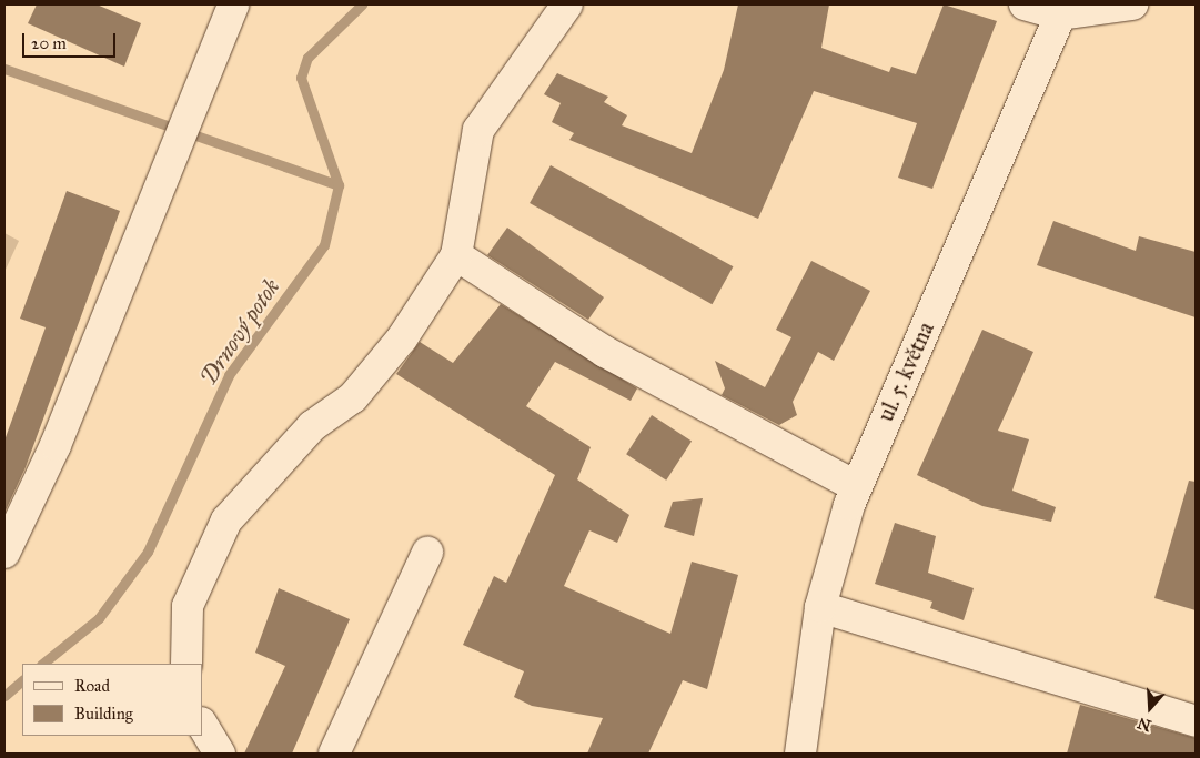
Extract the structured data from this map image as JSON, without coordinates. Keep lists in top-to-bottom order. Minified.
{"streets":{"street":["ul. 5. května"]},"water":["Drnový potok"],"legend":["Road","Building"],"scale_bar":"20 m","north":"bottom"}
